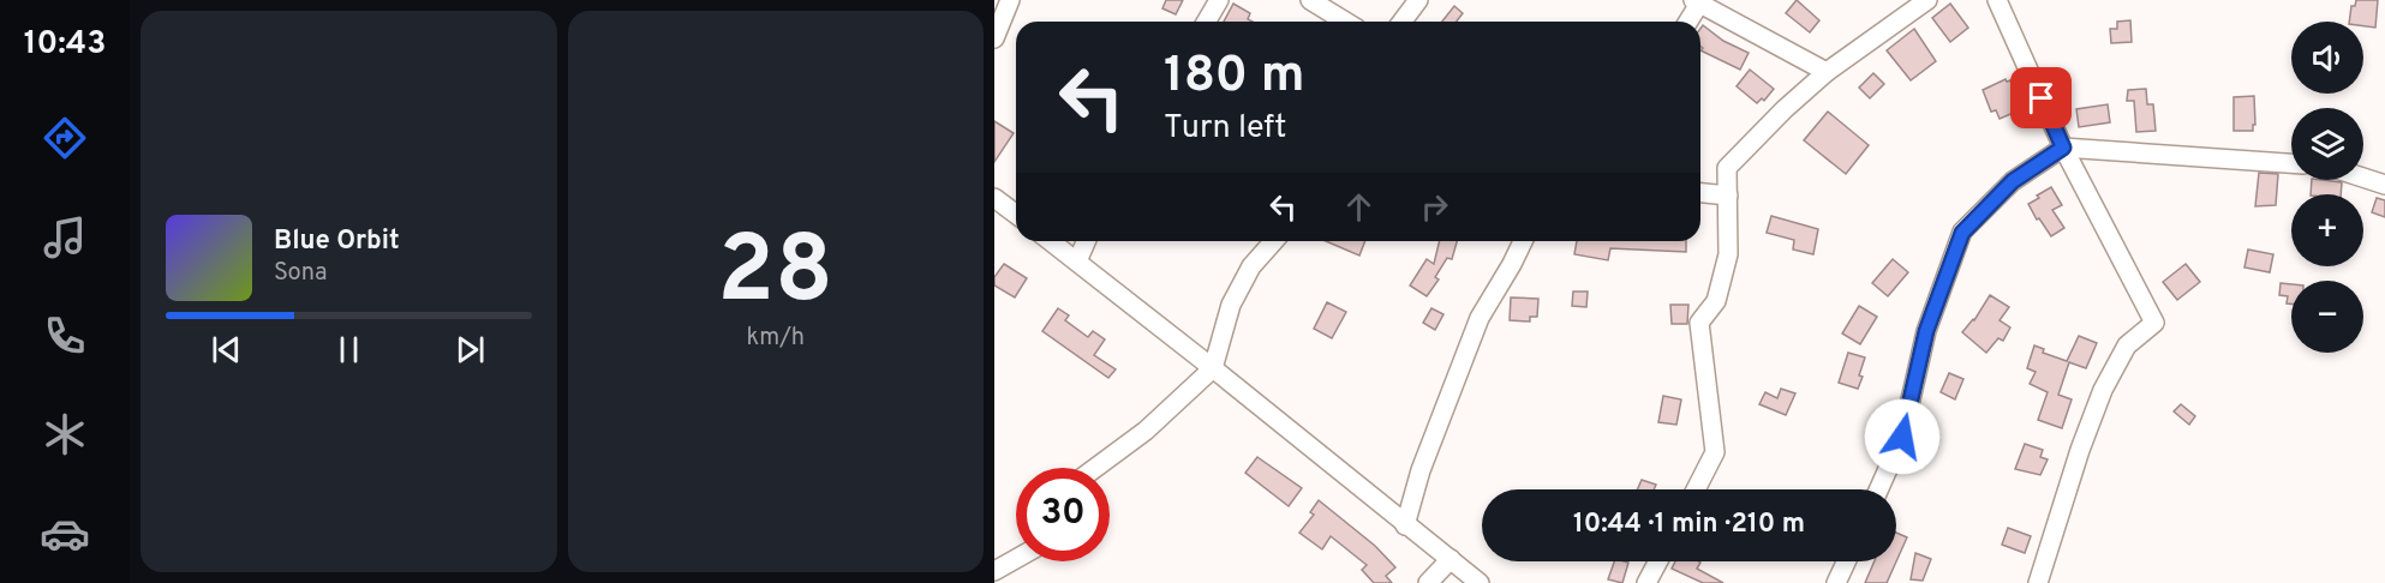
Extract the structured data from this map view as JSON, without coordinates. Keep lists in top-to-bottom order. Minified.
{"page":{"tabs":"10:43","tile":["28","km/h"],"map_buttons":["+","−"],"turn":["180 m","Turn left"],"song":["Blue Orbit","Sona"],"limit":"30","trip":"10:44 · 1 min · 210 m"}}
